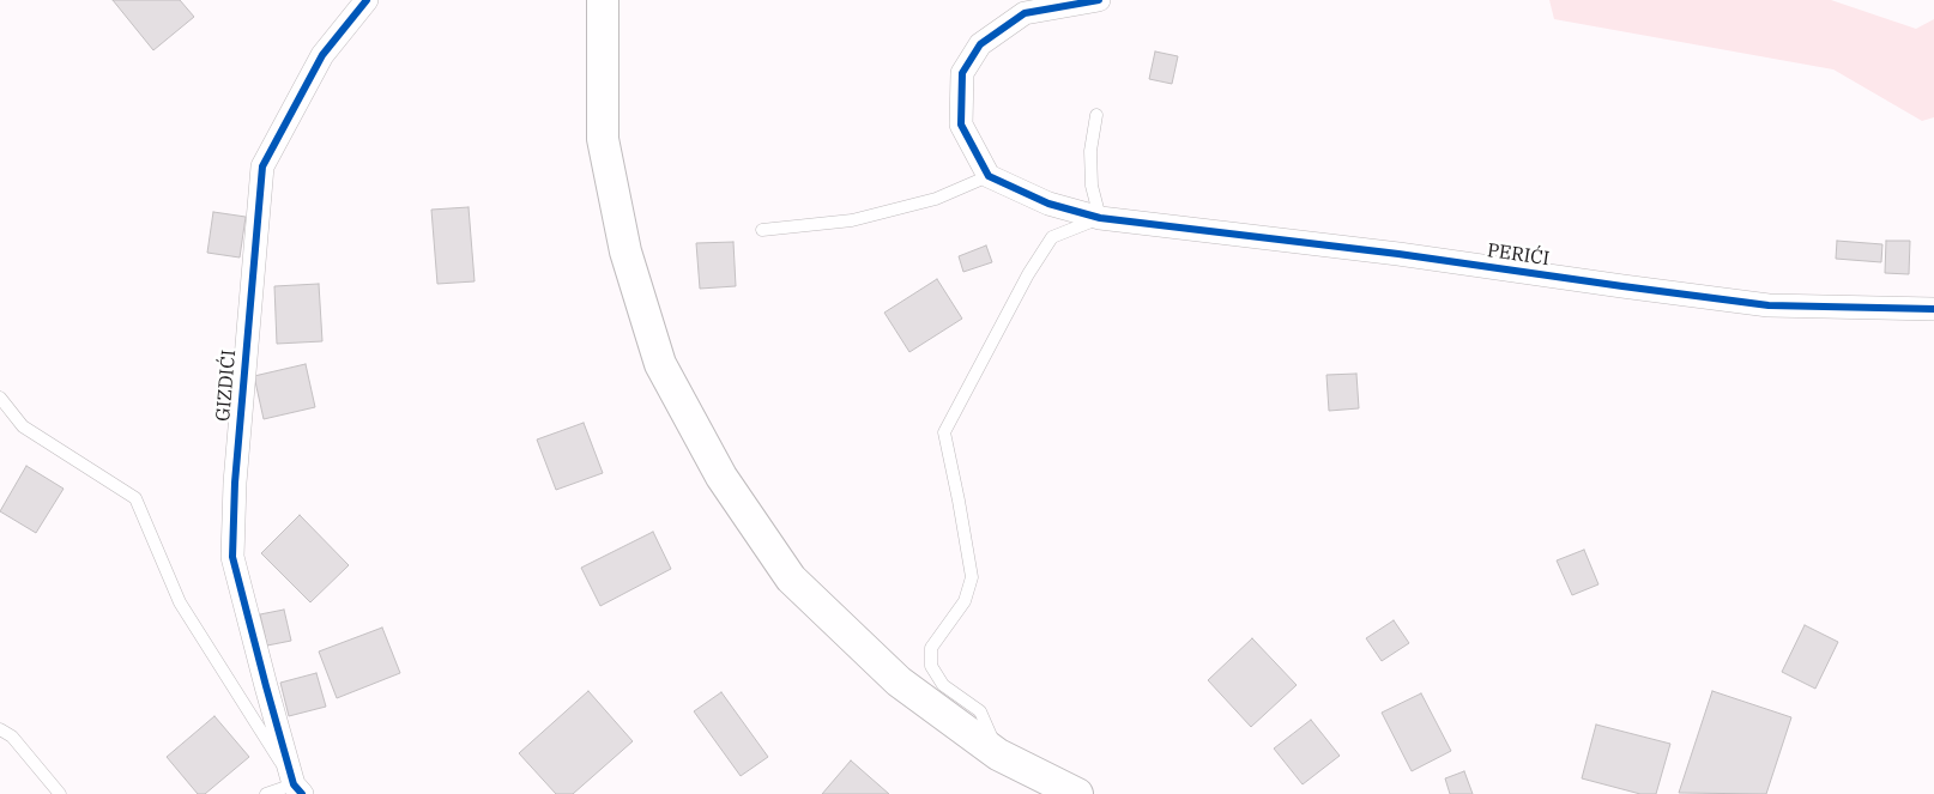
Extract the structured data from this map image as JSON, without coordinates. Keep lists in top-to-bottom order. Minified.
{"streets":{"street":["PERIĆI","GIZDIĆI"]}}
